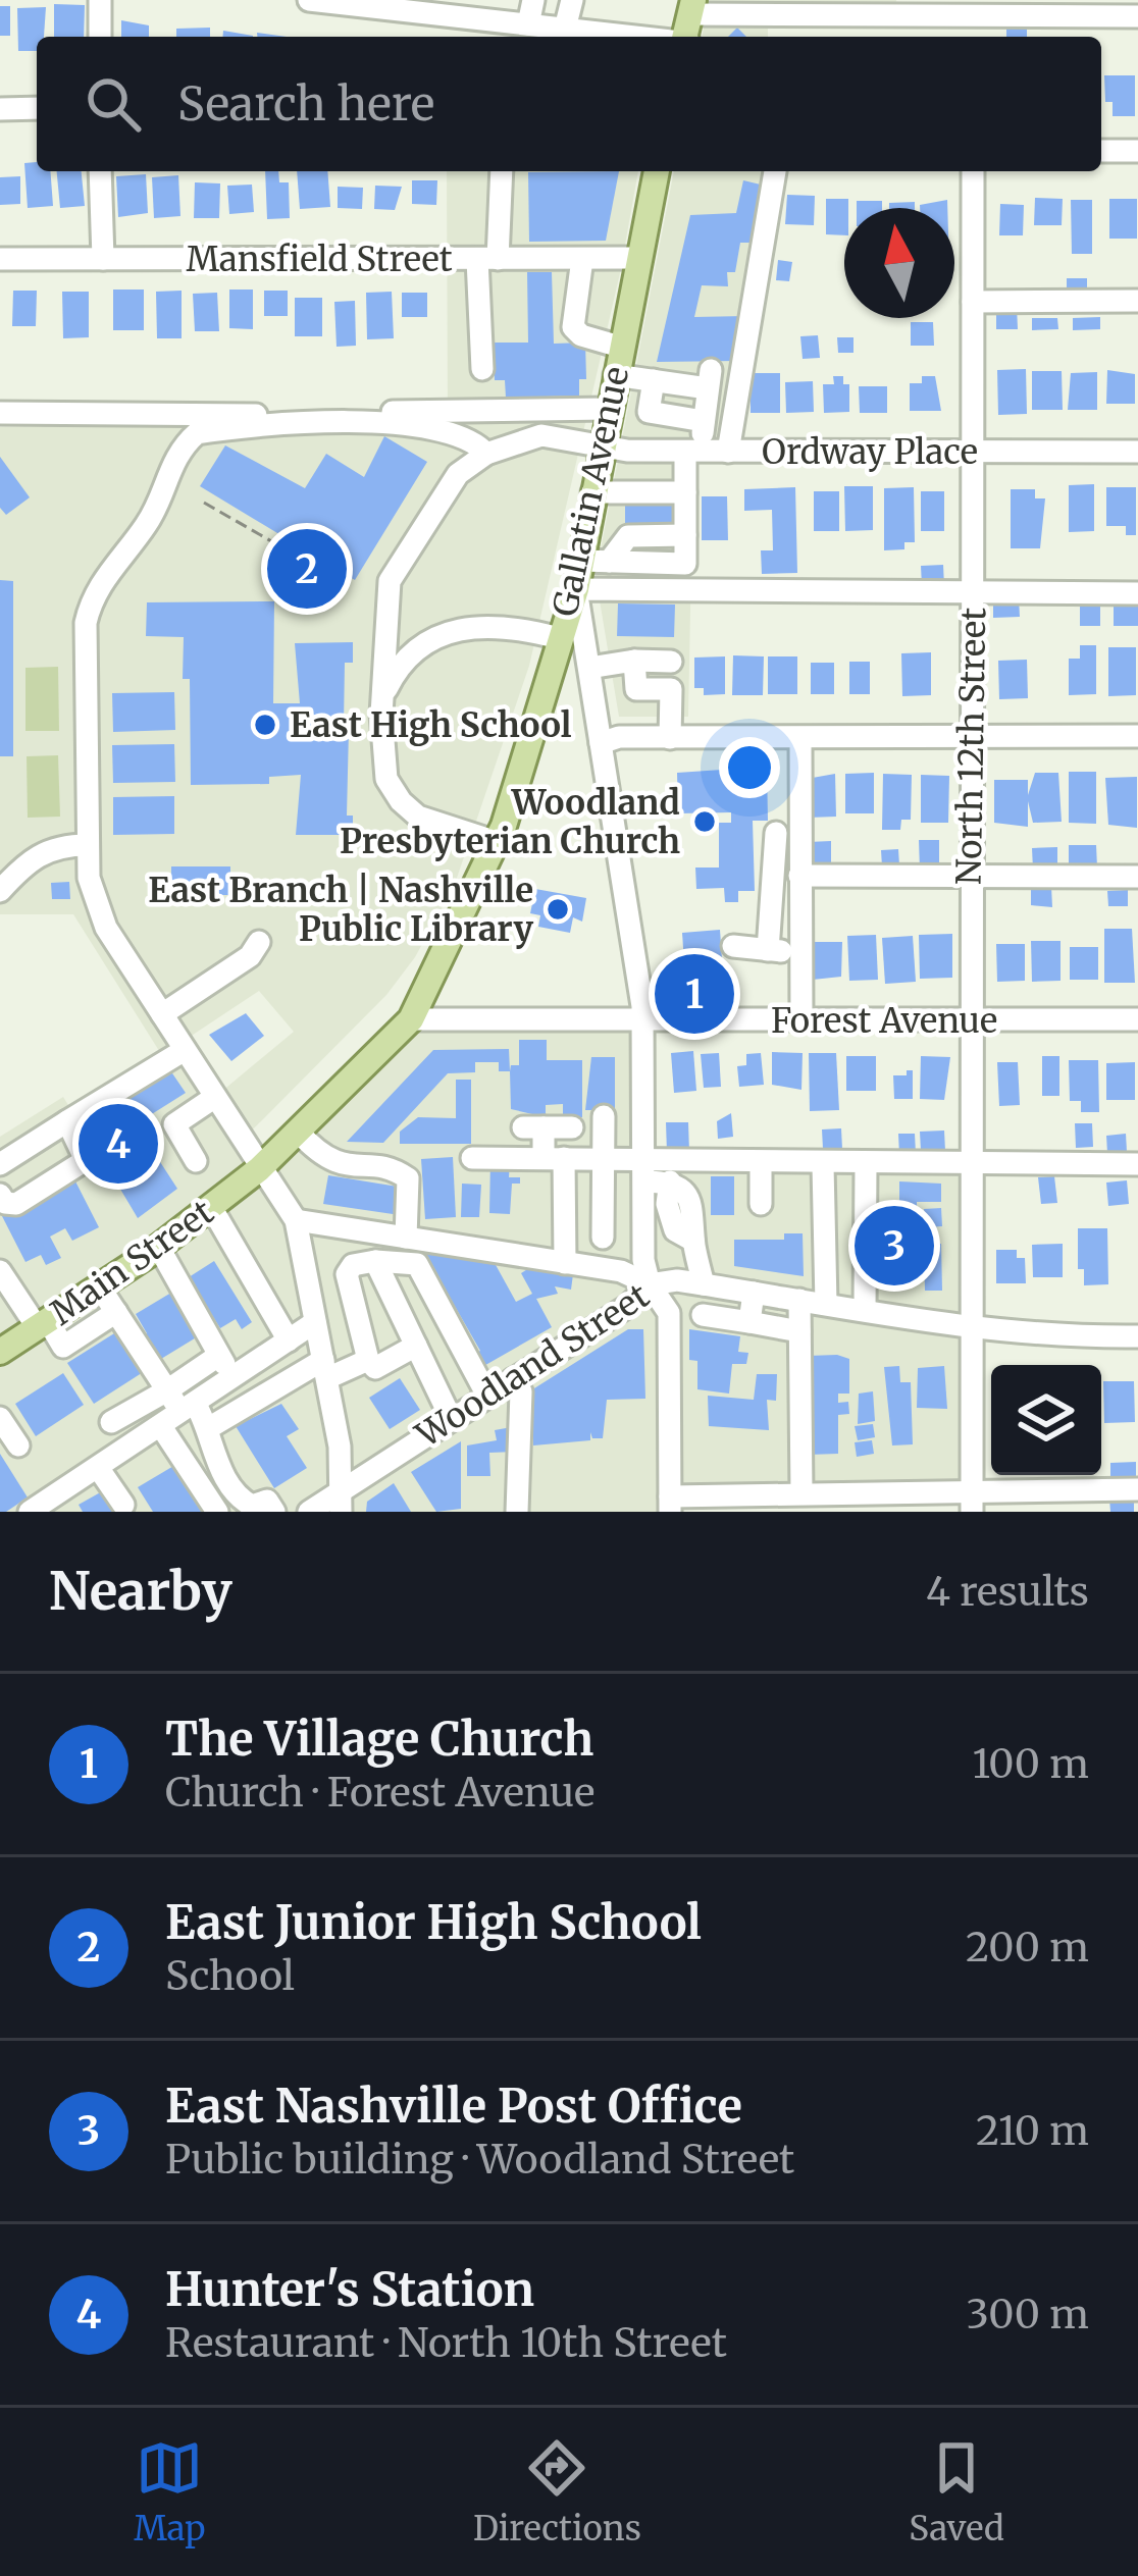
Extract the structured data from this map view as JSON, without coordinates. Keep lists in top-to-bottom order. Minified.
{"streets":{"main road":["Gallatin Avenue","Main Street"],"street":["Mansfield Street","Ordway Place","North 12th Street","Forest Avenue","Woodland Street"]},"crossings":[["Mansfield Street","Gallatin Avenue"],["Ordway Place","Gallatin Avenue"],["Ordway Place","North 12th Street"],["Gallatin Avenue","Forest Avenue"],["Gallatin Avenue","Main Street"],["North 12th Street","Forest Avenue"],["North 12th Street","Woodland Street"]],"places":["East High School","Woodland Presbyterian Church","East Branch | Nashville Public Library"],"north":"top","page":{"search":"Search here","pins":["2","1","4","3"],"heading":["Nearby","4 results"],"list":[{"mark":"1","name":"The Village Church","note":"Church · Forest Avenue","value":"100 m"},{"mark":"2","name":"East Junior High School","note":"School","value":"200 m"},{"mark":"3","name":"East Nashville Post Office","note":"Public building · Woodland Street","value":"210 m"},{"mark":"4","name":"Hunter's Station","note":"Restaurant · North 10th Street","value":"300 m"}],"nav":["Map","Directions","Saved"]}}
